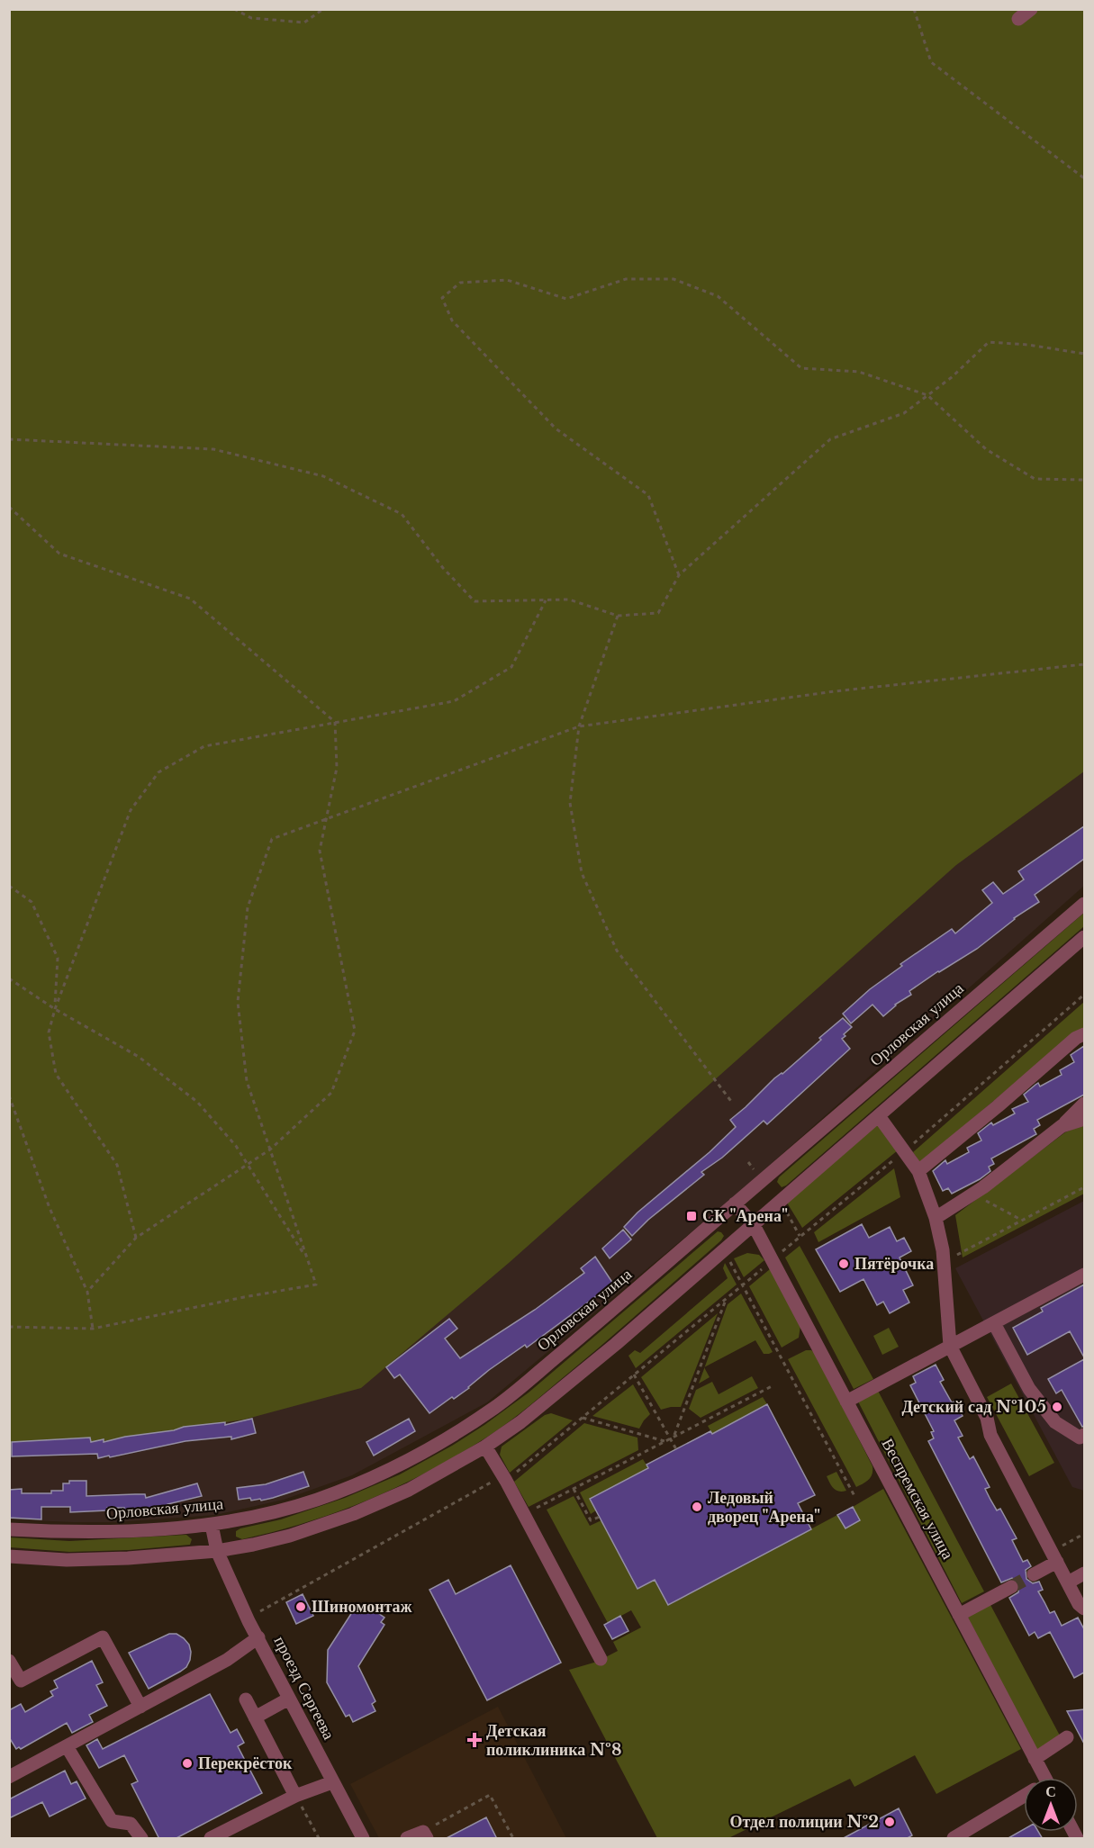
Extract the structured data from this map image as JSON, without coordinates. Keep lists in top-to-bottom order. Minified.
{"streets":{"street":["Орловская улица","Веспремская улица","проезд Сергеева"]},"crossings":[["Орловская улица","Веспремская улица"],["Орловская улица","проезд Сергеева"]],"places":{"transit":["СК \"Арена\""],"other":["Пятёрочка","Детский сад №105","Ледовый дворец \"Арена\"","Шиномонтаж","Перекрёсток","Отдел полиции №2"],"health":["Детская поликлиника №8"]},"north":"top"}
